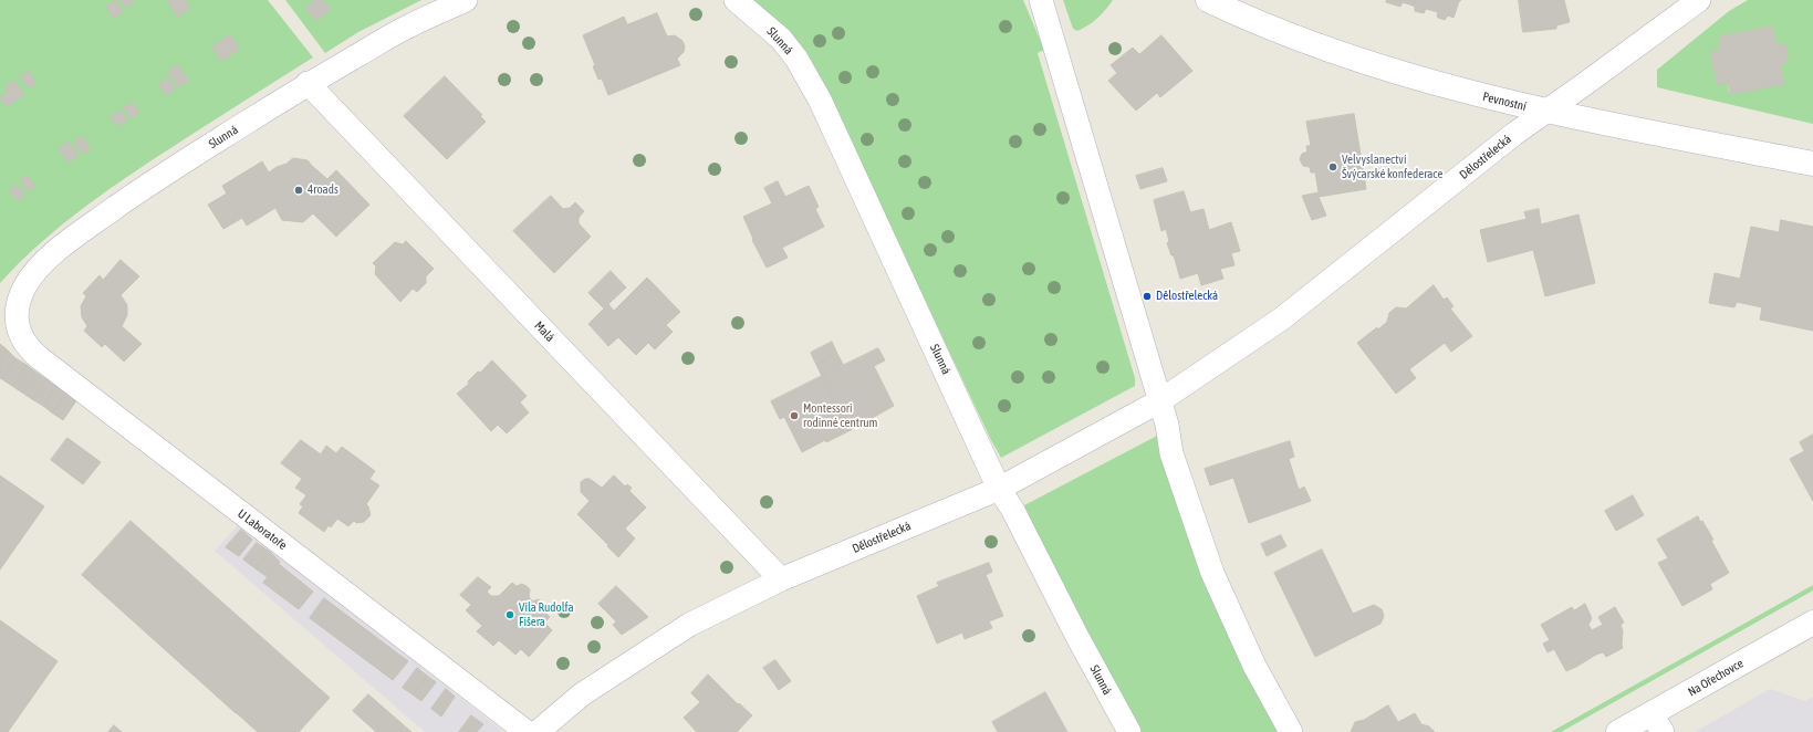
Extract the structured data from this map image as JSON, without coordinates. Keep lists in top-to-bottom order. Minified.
{"streets":{"street":["Slunná","Pevnostní","Dělostřelecká","Malá","U Laboratoře","Na Ořechovce"]},"crossings":[["Slunná","Dělostřelecká"],["Slunná","Malá"],["Slunná","U Laboratoře"],["Pevnostní","Dělostřelecká"],["Dělostřelecká","Malá"]],"places":["Velvyslanectví Švýcarské konfederace","4roads","Dělostřelecká","Montessori rodinné centrum","Vila Rudolfa Fišera"]}
